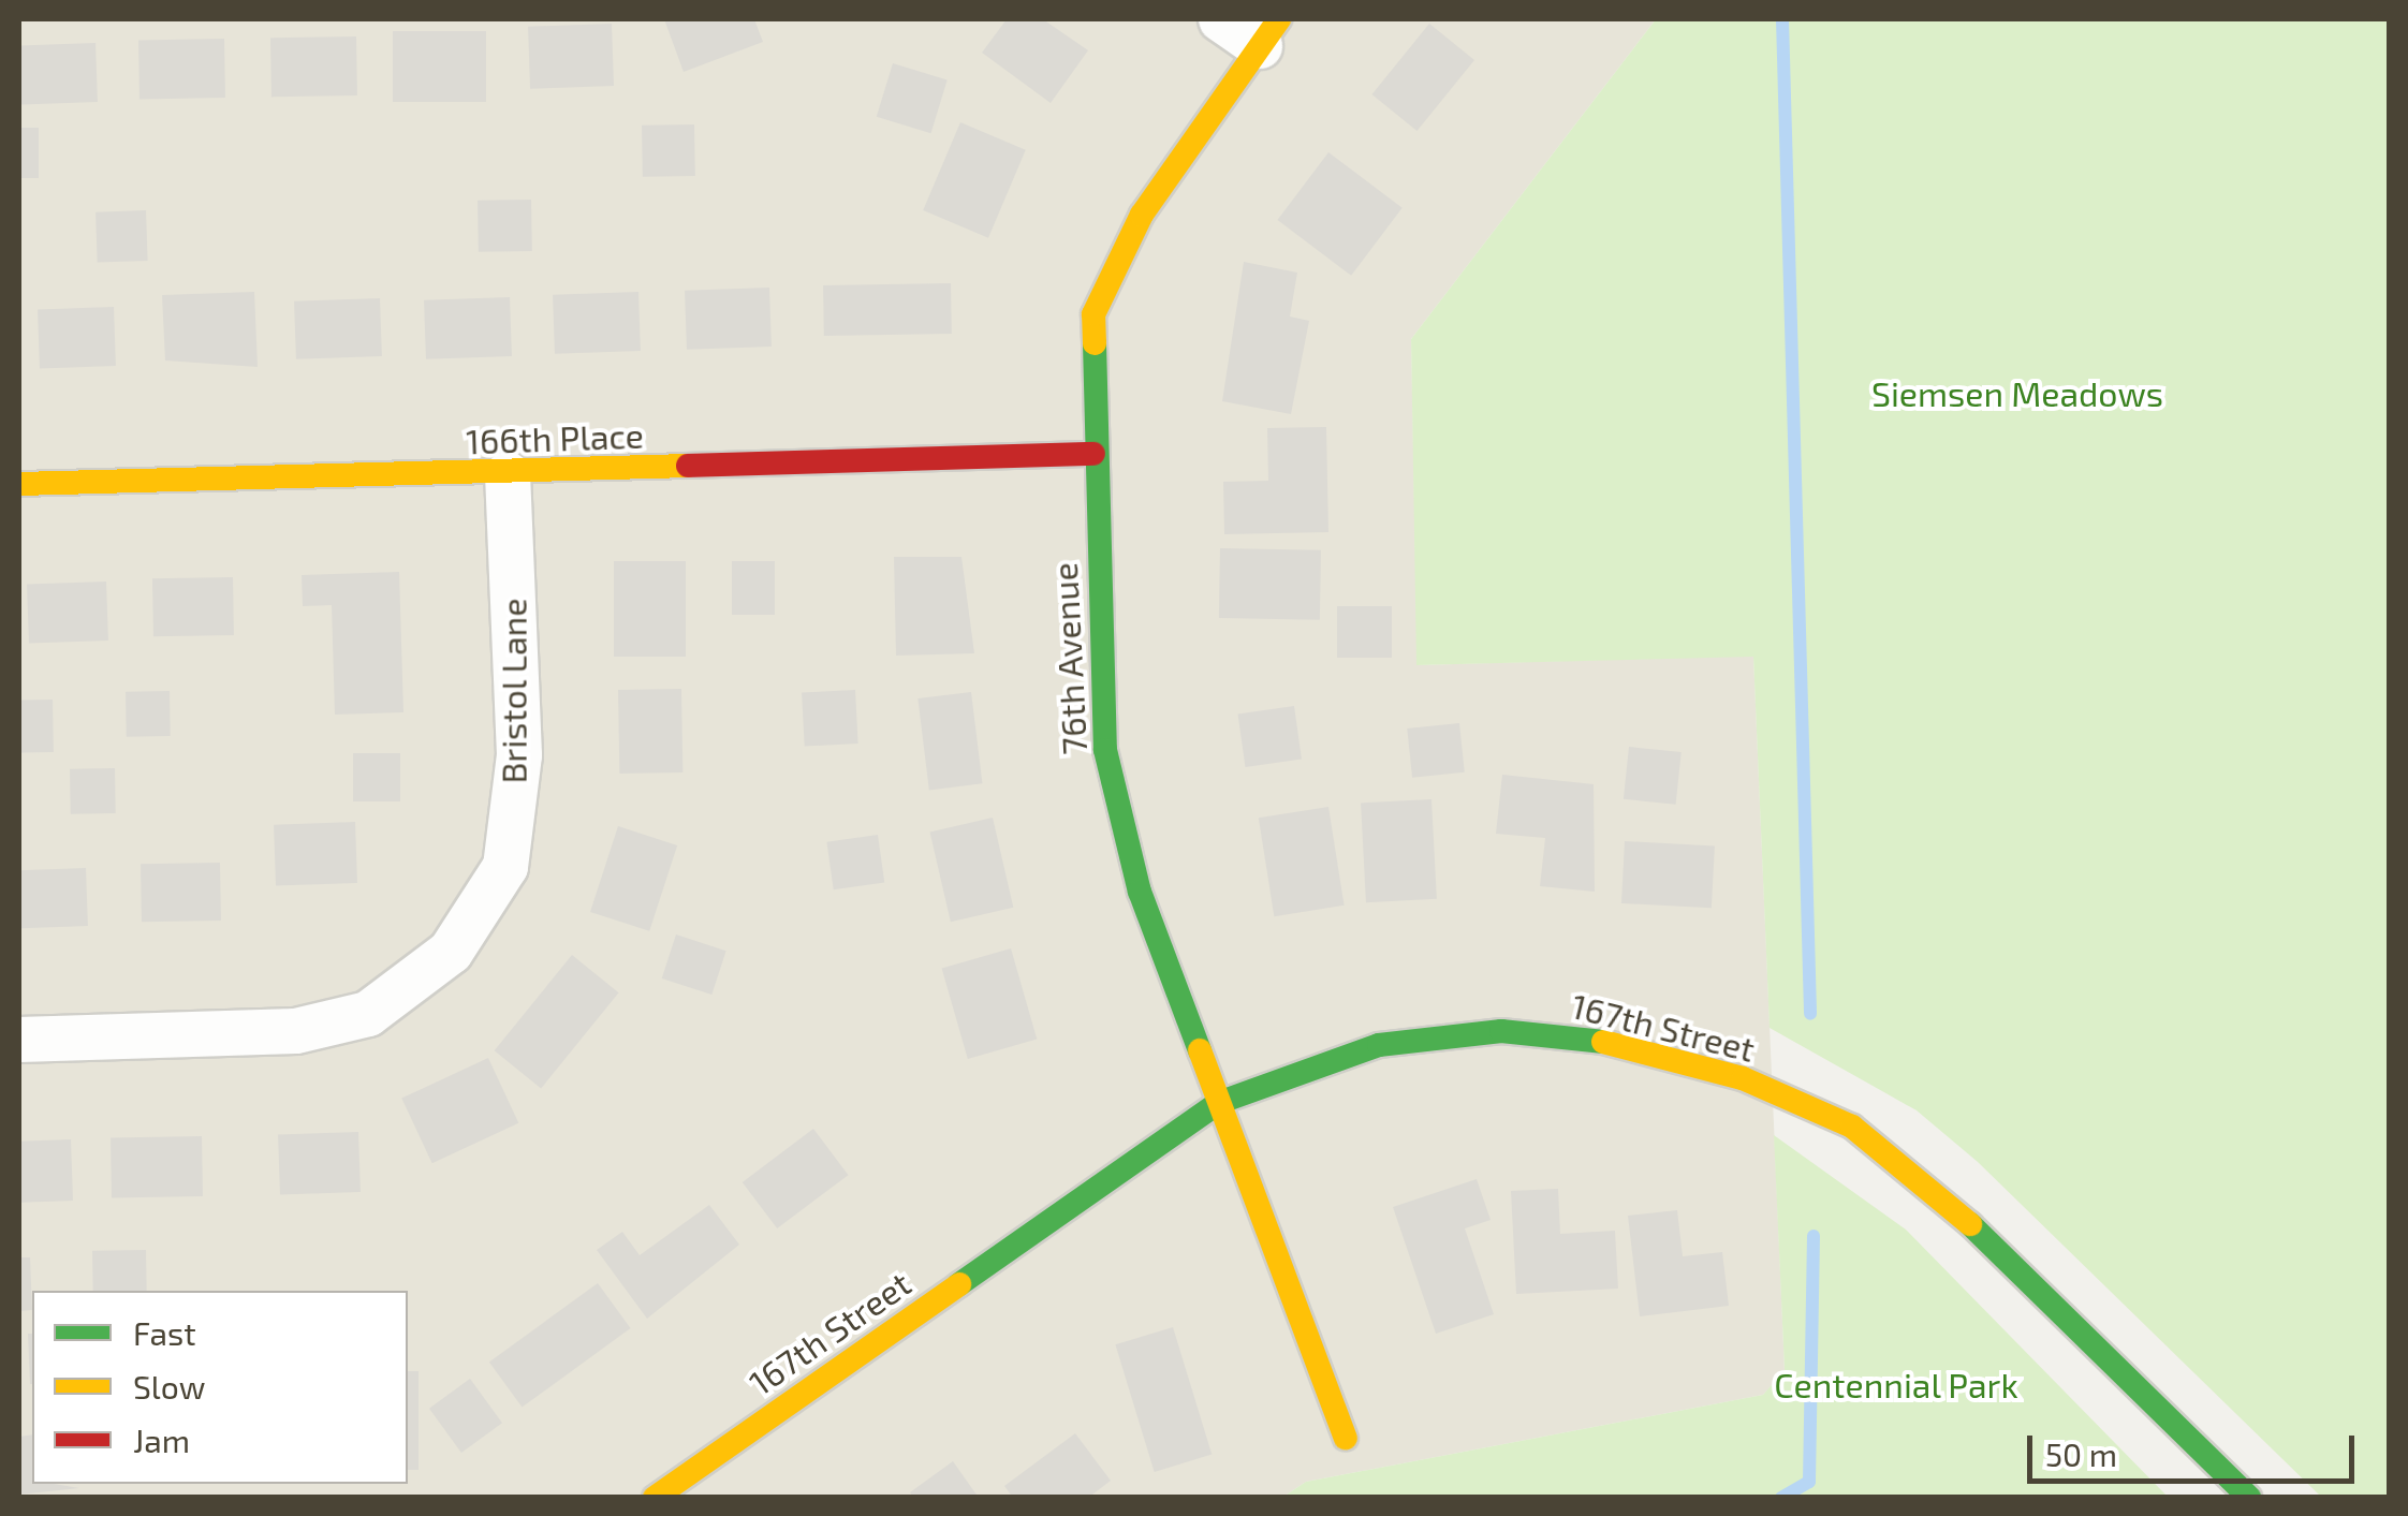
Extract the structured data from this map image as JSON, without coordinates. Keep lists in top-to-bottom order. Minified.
{"streets":{"street":["166th Place","76th Avenue","Bristol Lane","167th Street"]},"crossings":[["166th Place","76th Avenue"],["166th Place","Bristol Lane"],["76th Avenue","167th Street"]],"parks":["Siemsen Meadows","Centennial Park"],"legend":["Fast","Slow","Jam"],"scale_bar":"50 m"}
